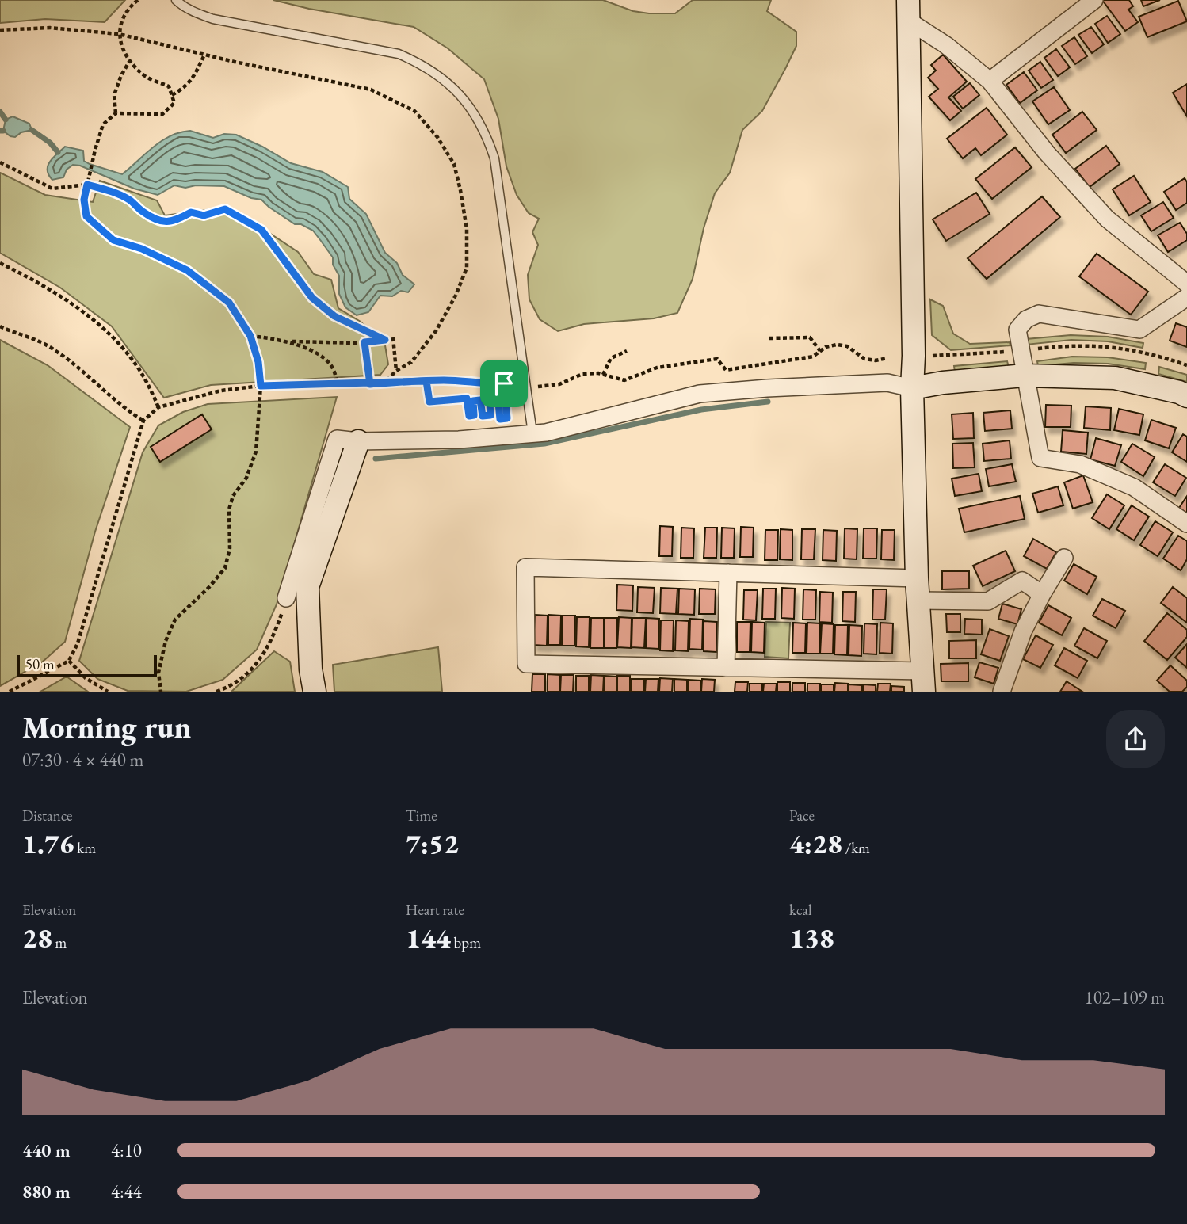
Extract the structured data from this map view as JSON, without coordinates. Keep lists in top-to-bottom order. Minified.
{"scale_bar":"50 m","page":{"scale":"50 m","heading":["Morning run","07:30 · 4 × 440 m"],"stats":[["Distance","1.76 km"],["Time","7:52"],["Pace","4:28 /km"],["Elevation","28 m"],["Heart rate","144 bpm"],["kcal","138"]],"chart":["Elevation","102–109 m"],"list":[{"name":"440 m","note":"4:10"},{"name":"880 m","note":"4:44"}]}}
